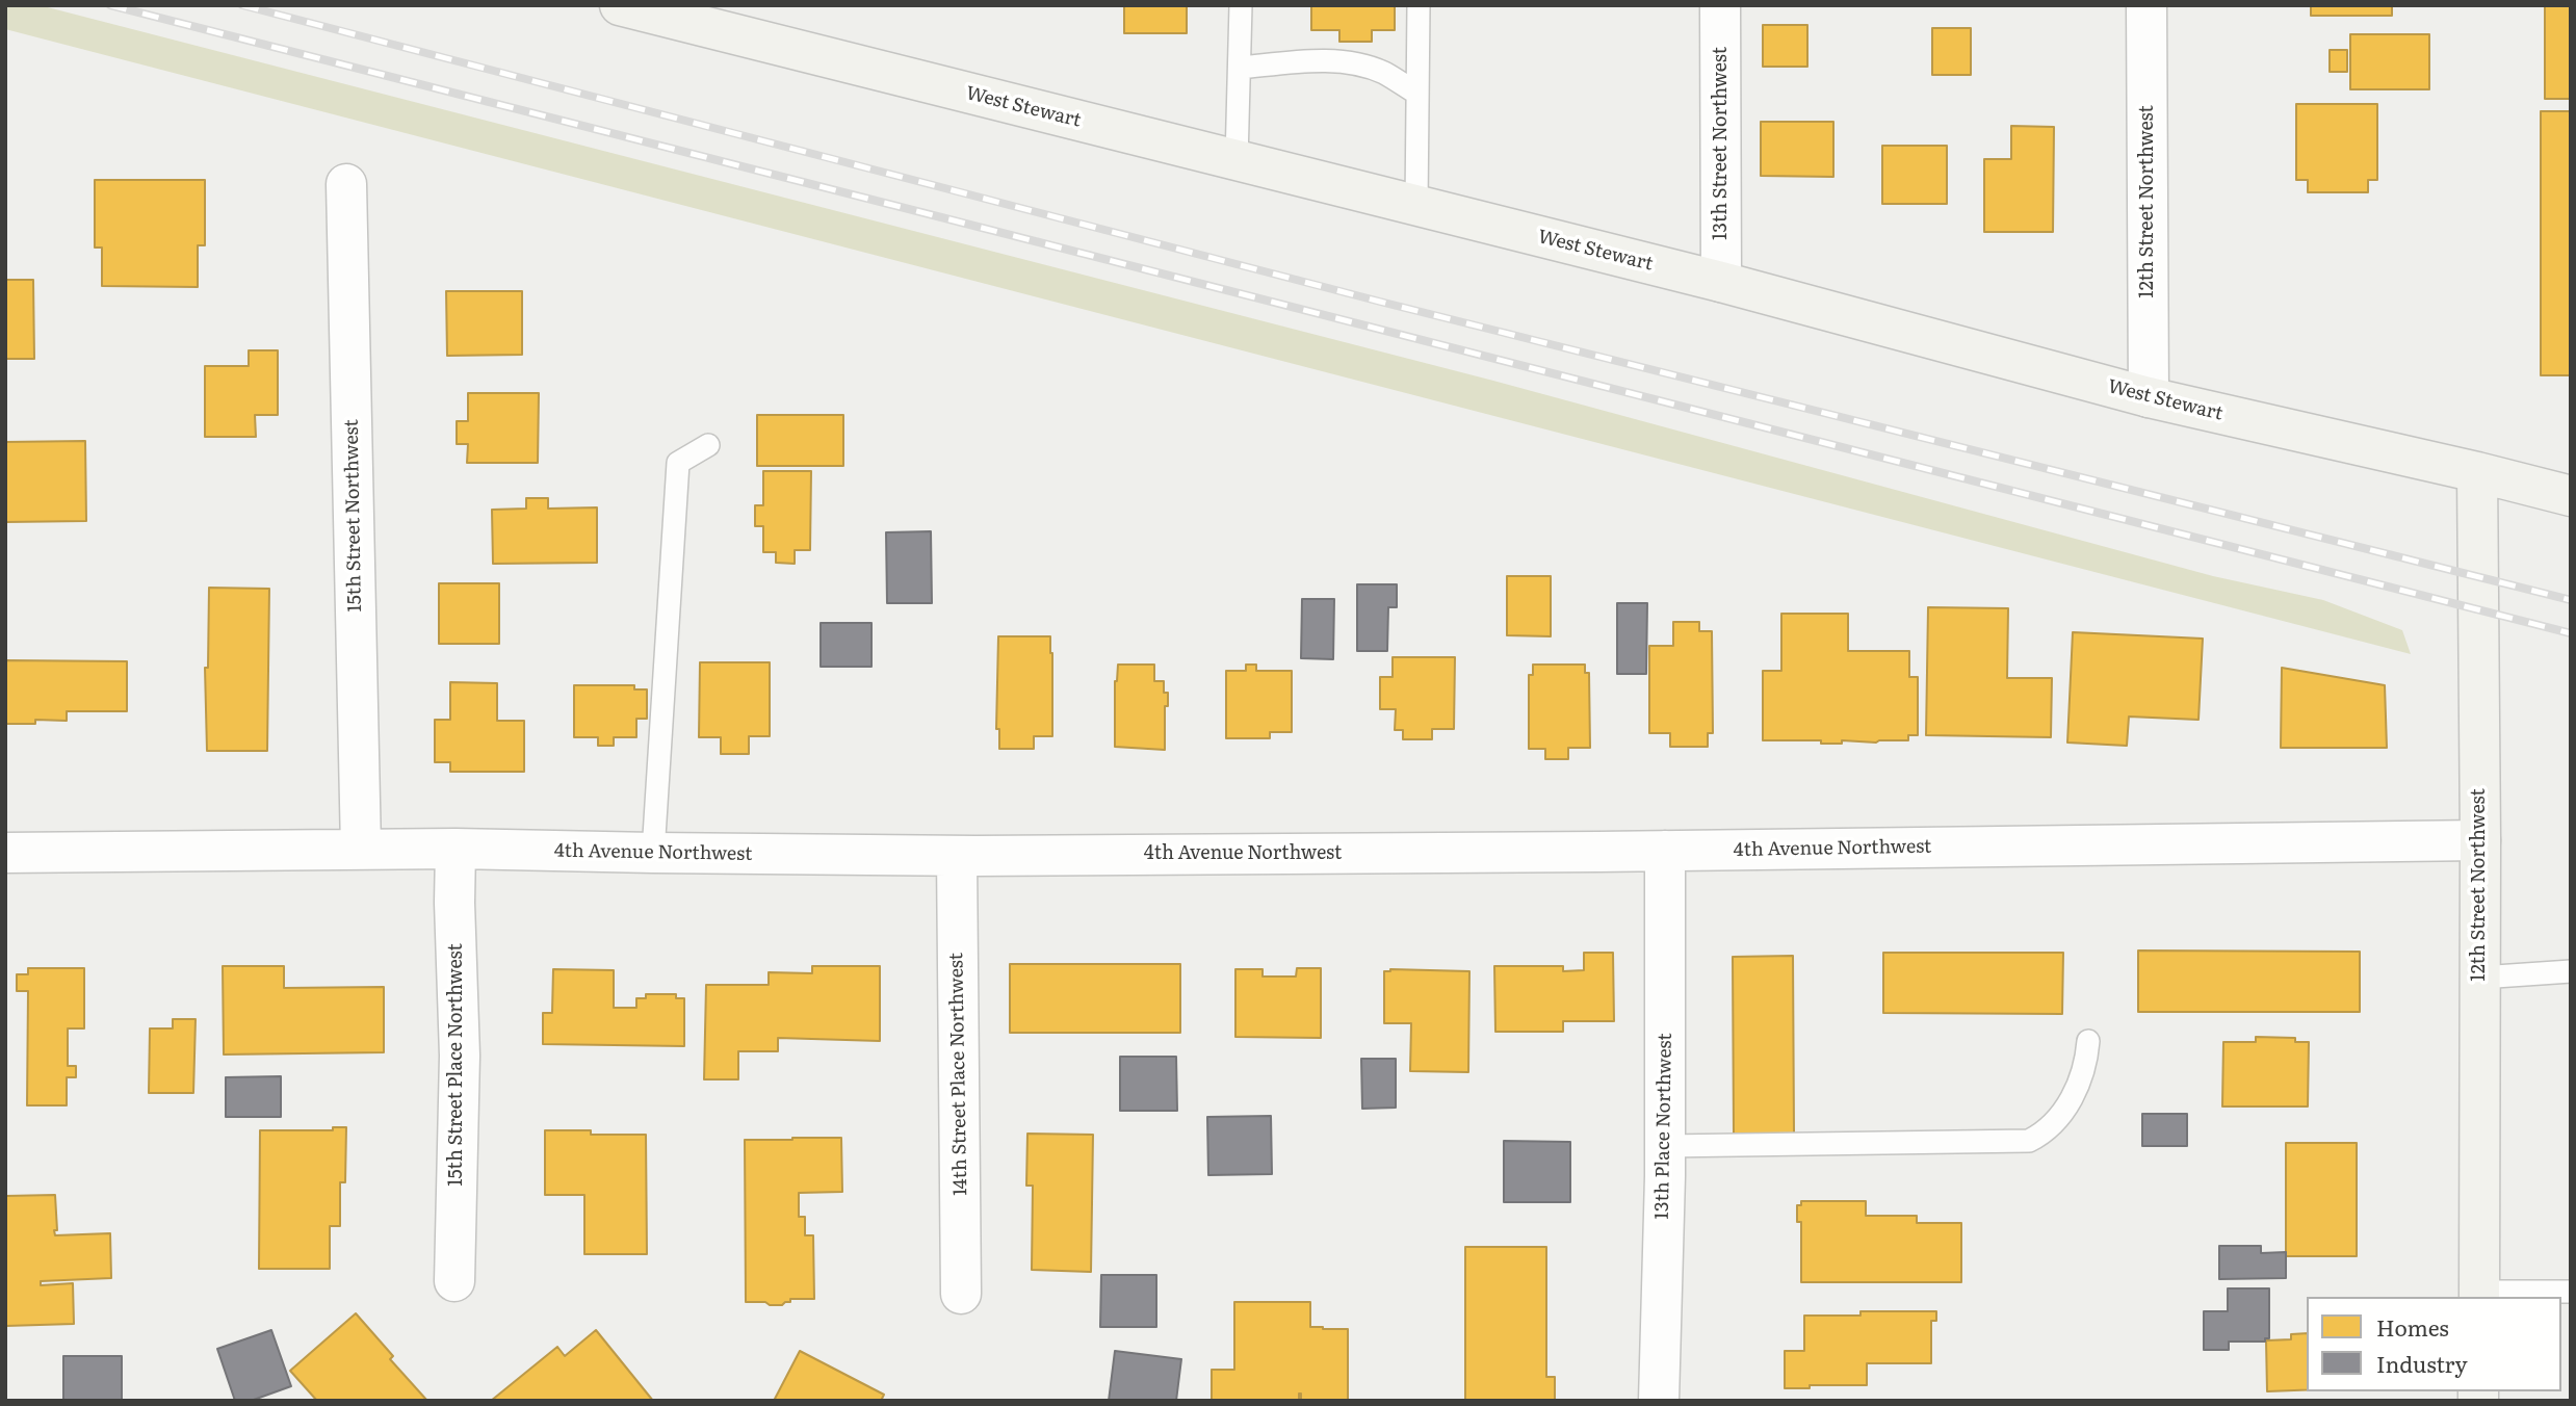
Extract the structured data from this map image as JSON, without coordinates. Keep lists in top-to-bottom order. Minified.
{"streets":{"street":["West Stewart","13th Street Northwest","12th Street Northwest","15th Street Northwest","4th Avenue Northwest","15th Street Place Northwest","14th Street Place Northwest","13th Place Northwest"]},"crossings":[["West Stewart","13th Street Northwest"],["West Stewart","12th Street Northwest"],["12th Street Northwest","4th Avenue Northwest"],["15th Street Northwest","4th Avenue Northwest"],["4th Avenue Northwest","15th Street Place Northwest"],["4th Avenue Northwest","14th Street Place Northwest"],["4th Avenue Northwest","13th Place Northwest"]],"legend":["Homes","Industry"]}
